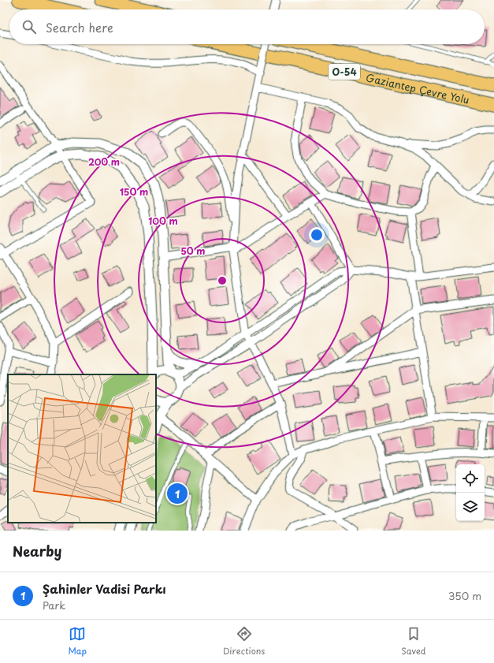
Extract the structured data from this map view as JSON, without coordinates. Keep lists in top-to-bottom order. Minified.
{"streets":{"highway":["O-54","Gaziantep Çevre Yolu"]},"page":{"search":"Search here","pins":"1","heading":"Nearby","list":[{"mark":"1","name":"Şahinler Vadisi Parkı","note":"Park","value":"350 m"}],"nav":["Map","Directions","Saved"]},"rings":["200 m","150 m","100 m","50 m"]}
